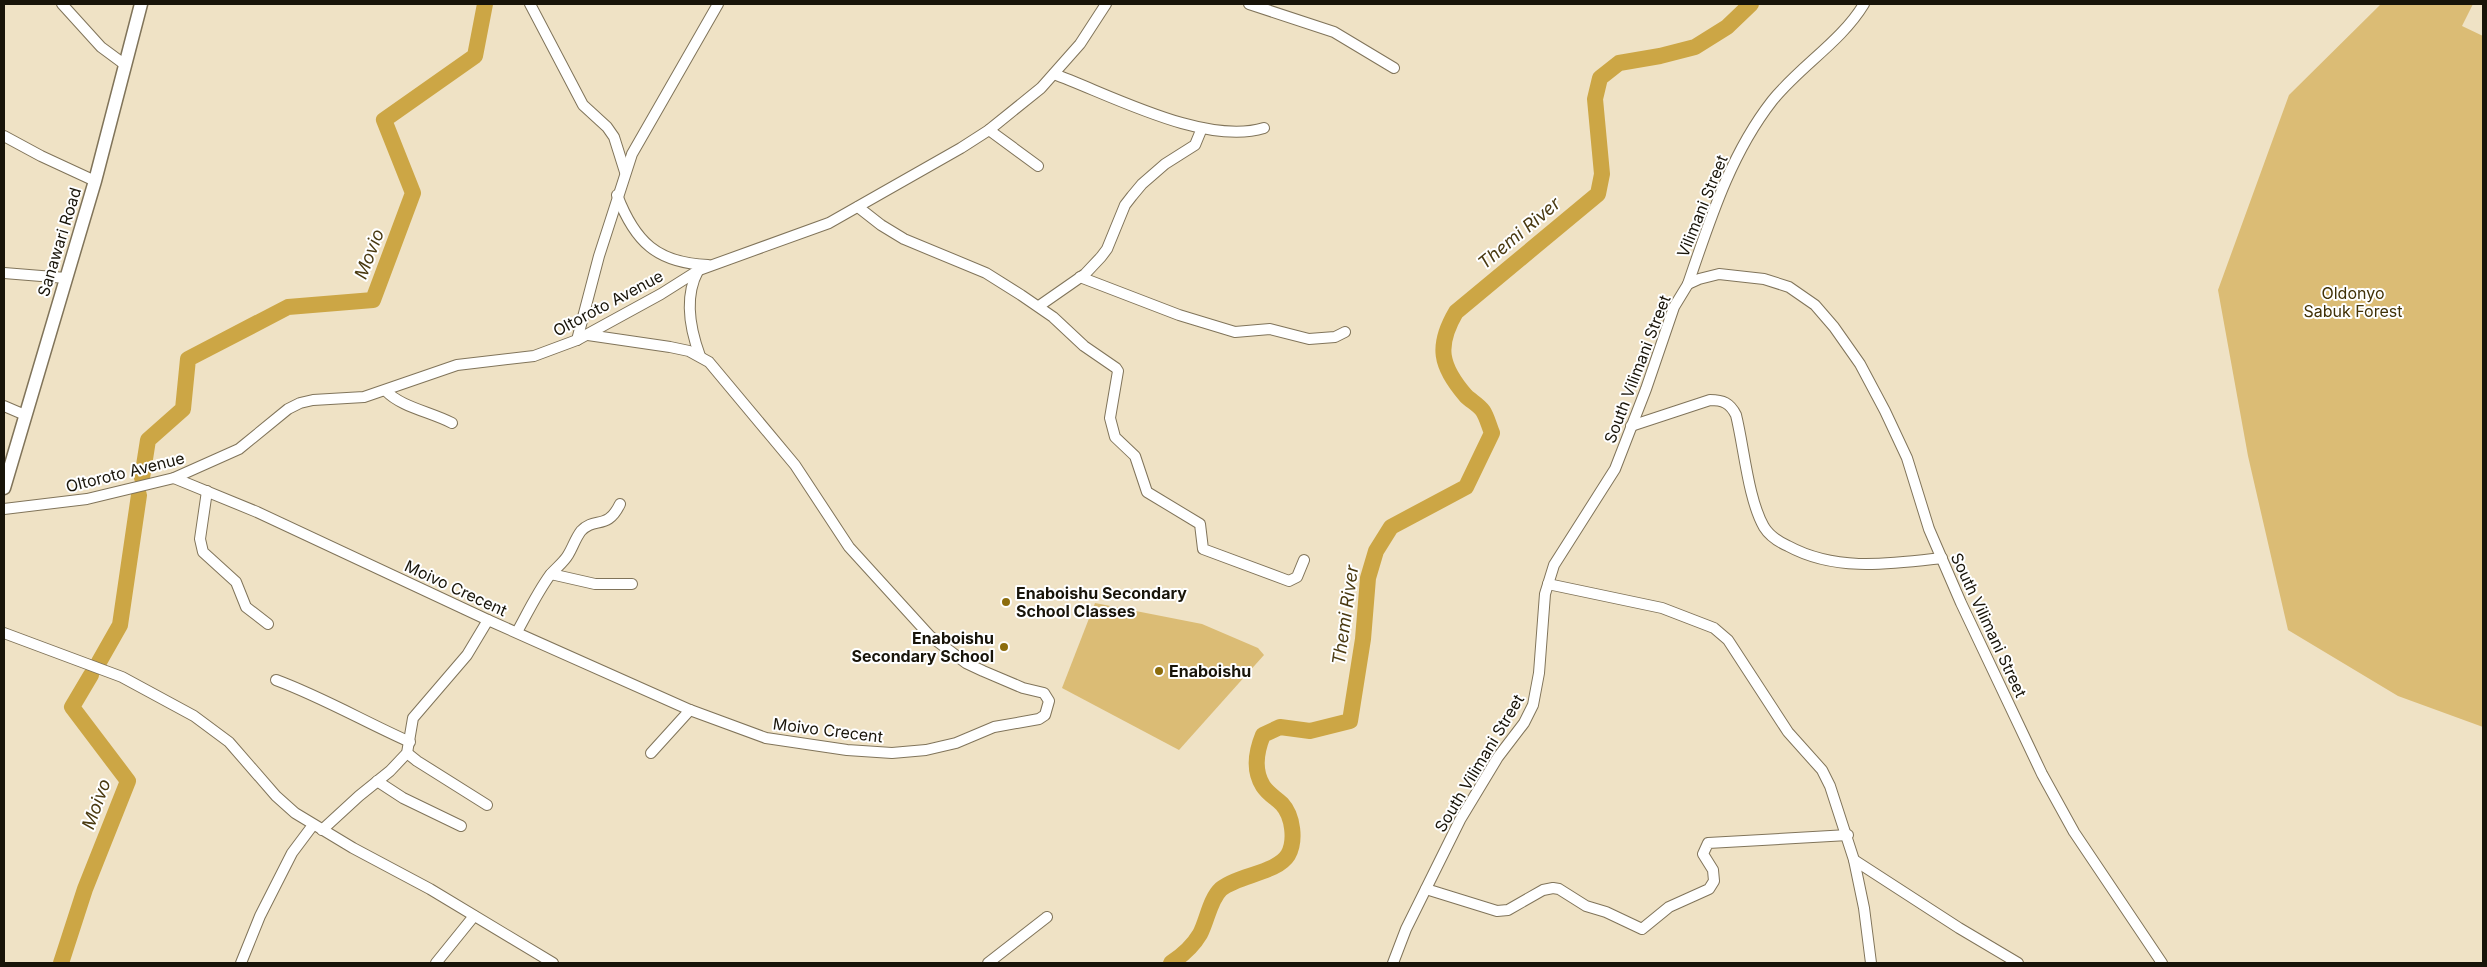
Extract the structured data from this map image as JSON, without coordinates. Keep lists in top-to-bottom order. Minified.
{"streets":{"street":["Vilimani Street","Sanawari Road","Oltoroto Avenue","South Vilimani Street","Moivo Crecent"]},"crossings":[["Vilimani Street","South Vilimani Street"],["Oltoroto Avenue","Moivo Crecent"]],"water":["Themi River","Movio","Moivo"],"parks":["Oldonyo Sabuk Forest"],"places":["Enaboishu Secondary School Classes","Enaboishu Secondary School","Enaboishu"]}
